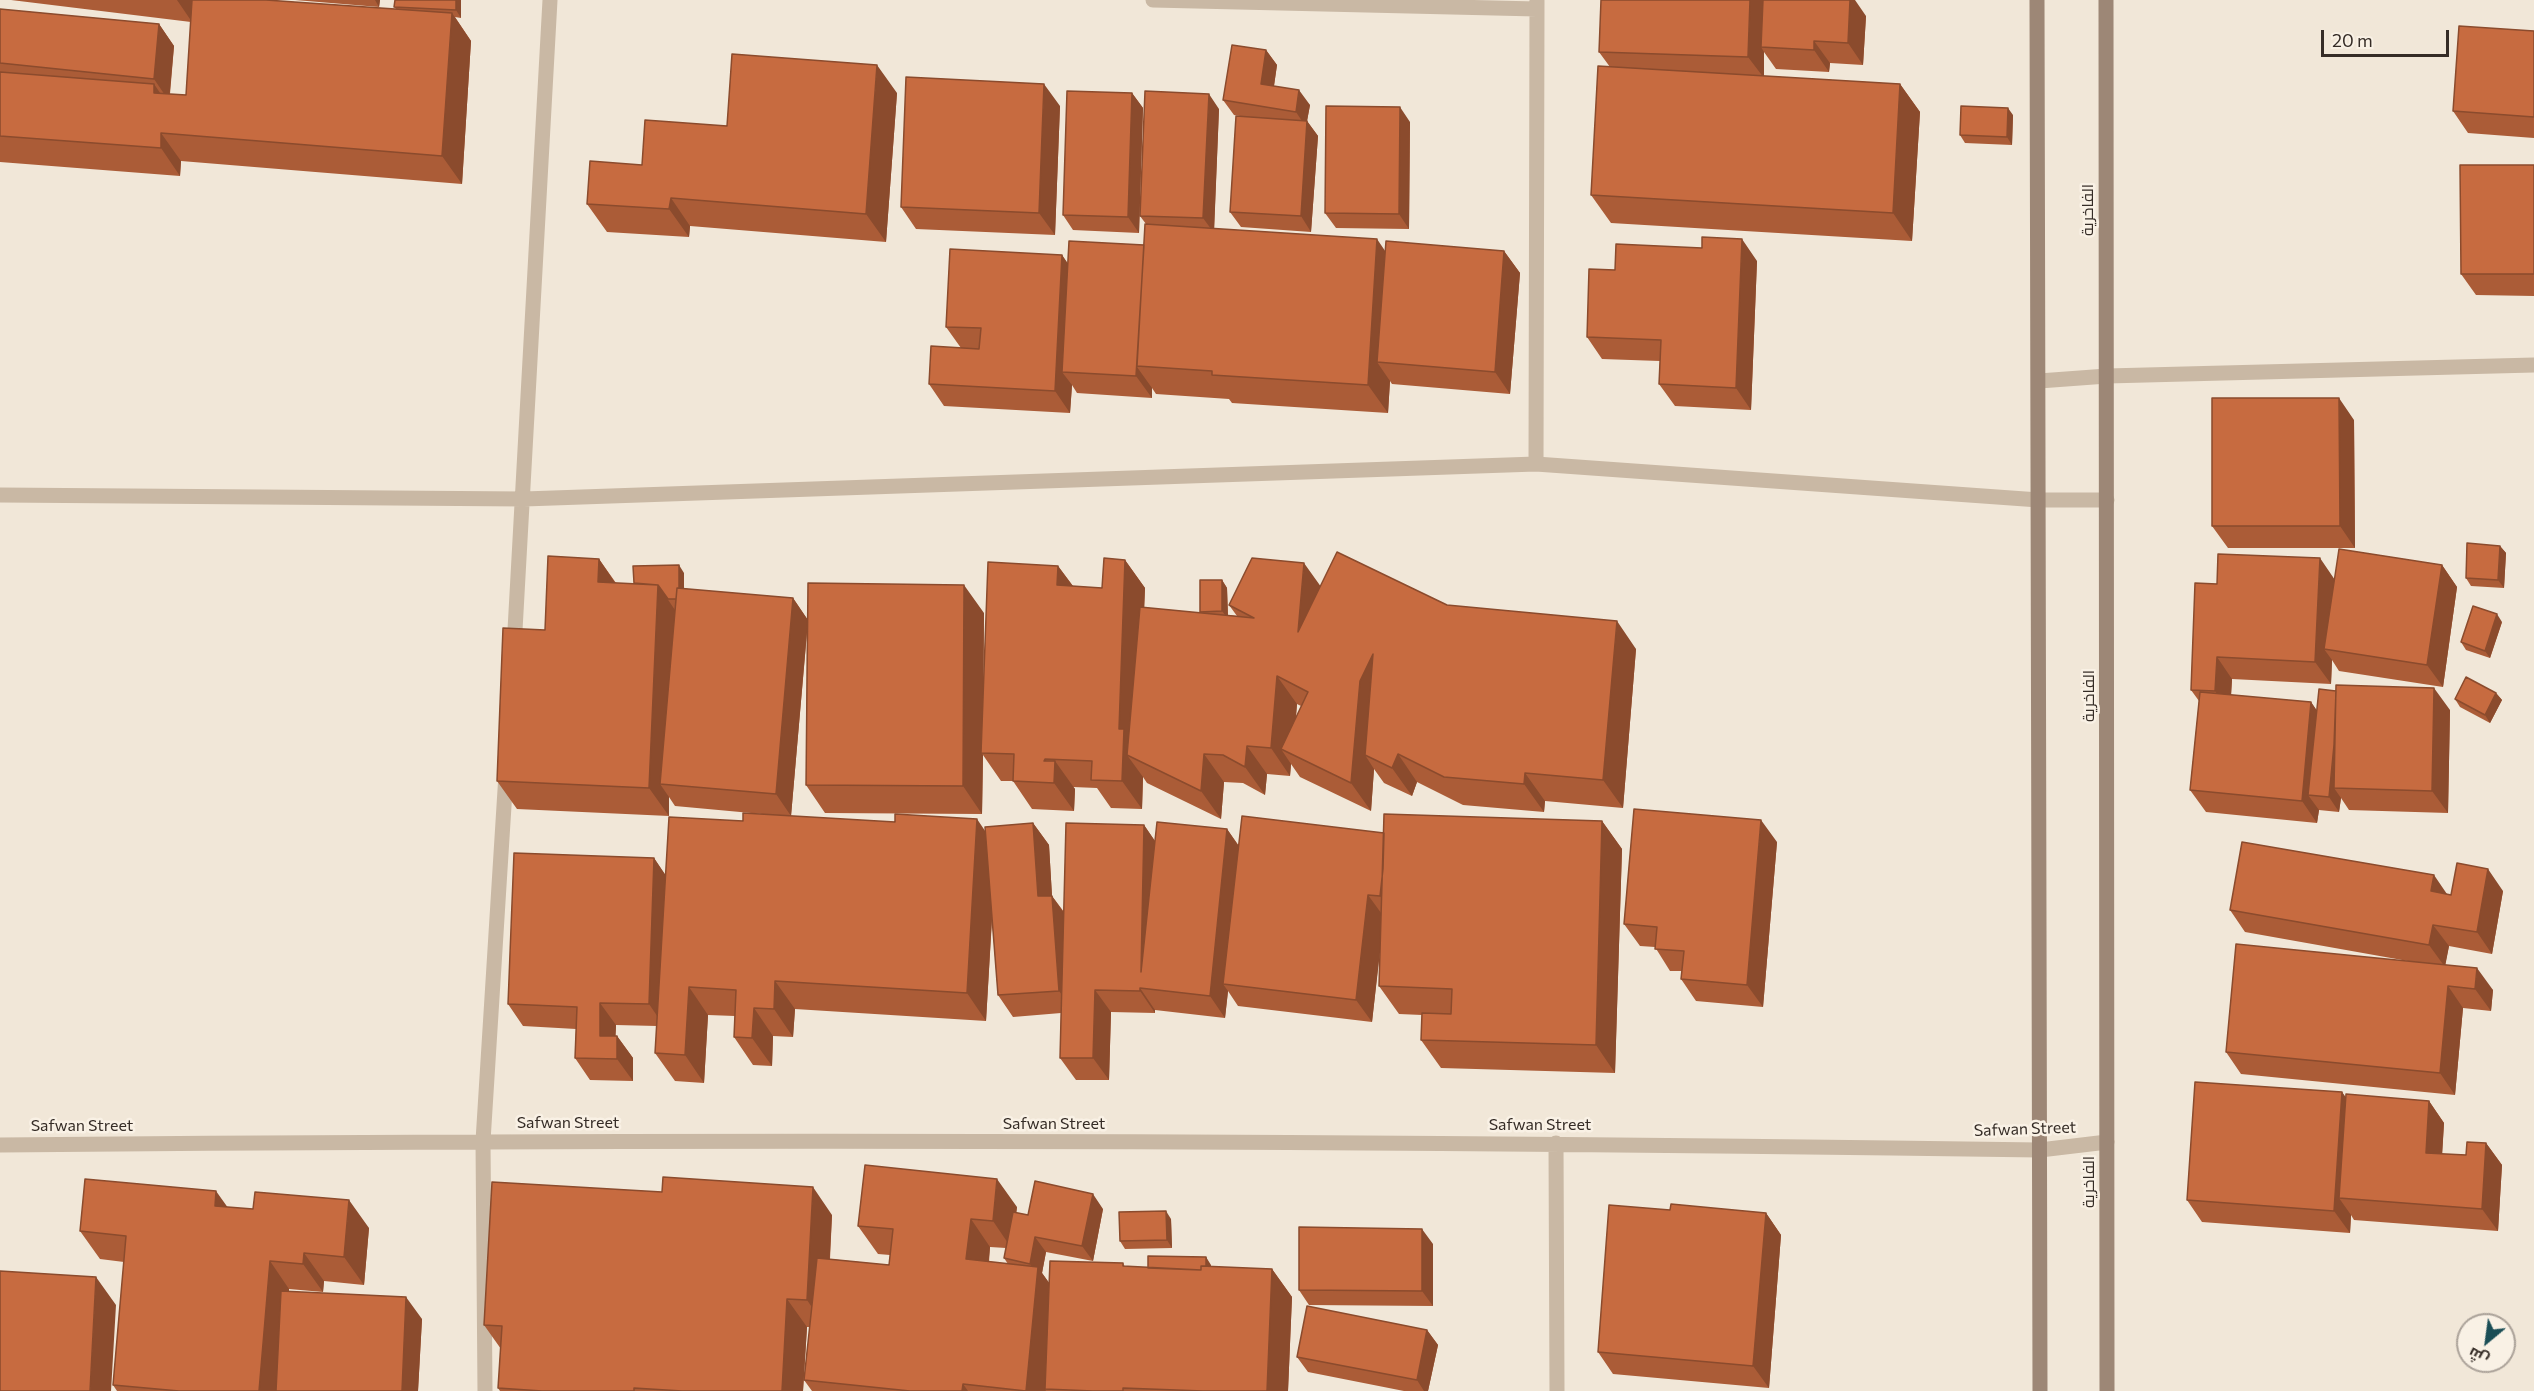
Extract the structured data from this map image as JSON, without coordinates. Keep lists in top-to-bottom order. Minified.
{"streets":{"street":["الفاخرية","Safwan Street"]},"crossings":[["الفاخرية","Safwan Street"]],"scale_bar":"20 m","north":"bottom left"}
